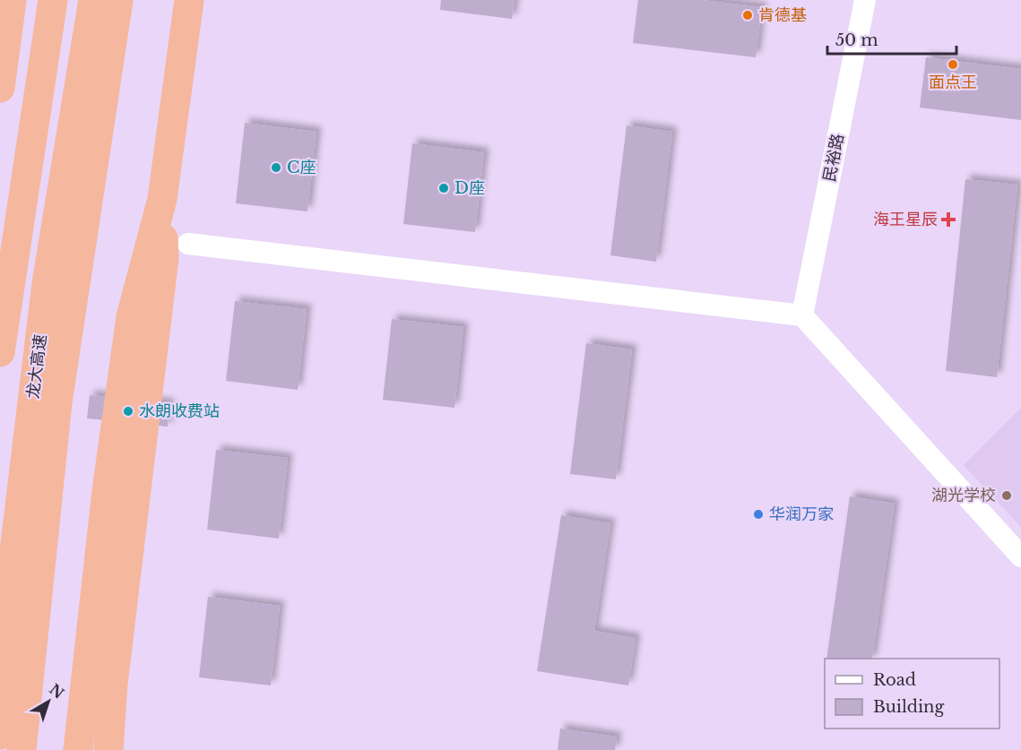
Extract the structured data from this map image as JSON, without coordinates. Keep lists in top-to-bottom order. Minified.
{"streets":{"highway":["龙大高速"],"street":["民裕路"]},"places":{"other":["肯德基","面点王","C座","D座","水朗收费站","湖光学校","华润万家"],"health":["海王星辰"]},"legend":["Road","Building"],"scale_bar":"50 m","north":"top right"}
